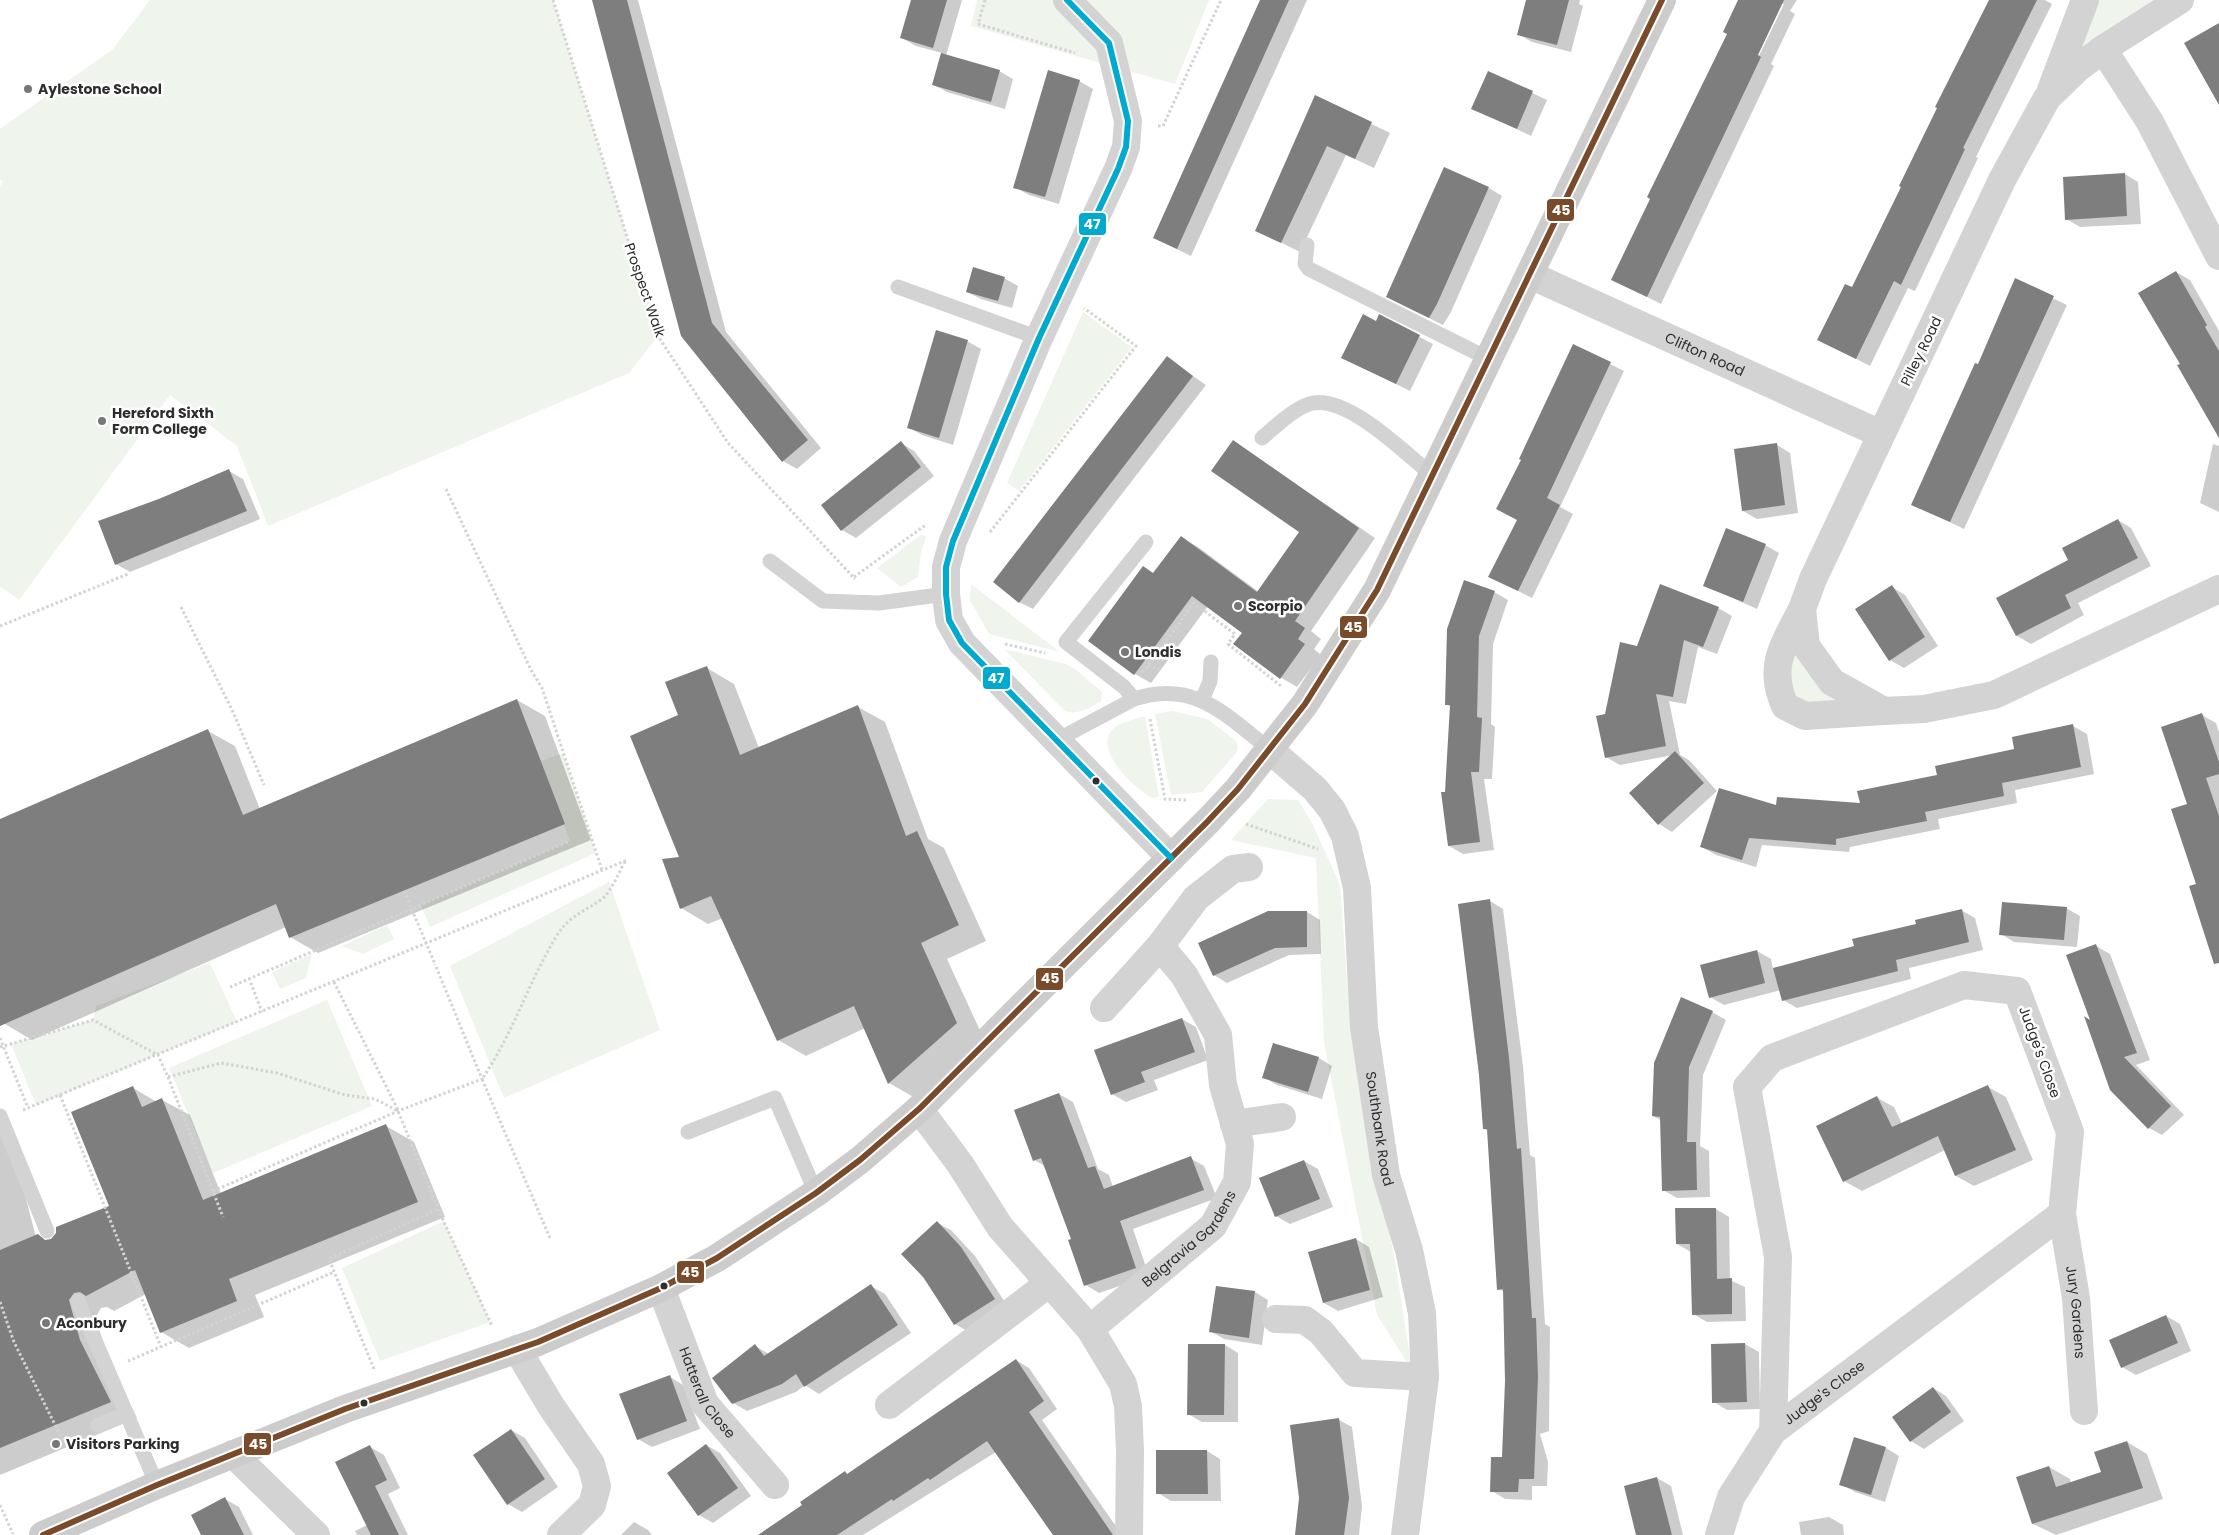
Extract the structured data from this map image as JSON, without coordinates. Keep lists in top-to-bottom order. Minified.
{"streets":{"street":["Pilley Road","Clifton Road","Judge's Close","Southbank Road","Belgravia Gardens","Jury Gardens","Hatterall Close"],"path":["Prospect Walk"]},"crossings":[["Pilley Road","Clifton Road"],["Judge's Close","Jury Gardens"]],"places":["Aylestone School","Hereford Sixth Form College","Scorpio","Londis","Aconbury","Visitors Parking"],"lines":["transit line 45","transit line 47"]}
